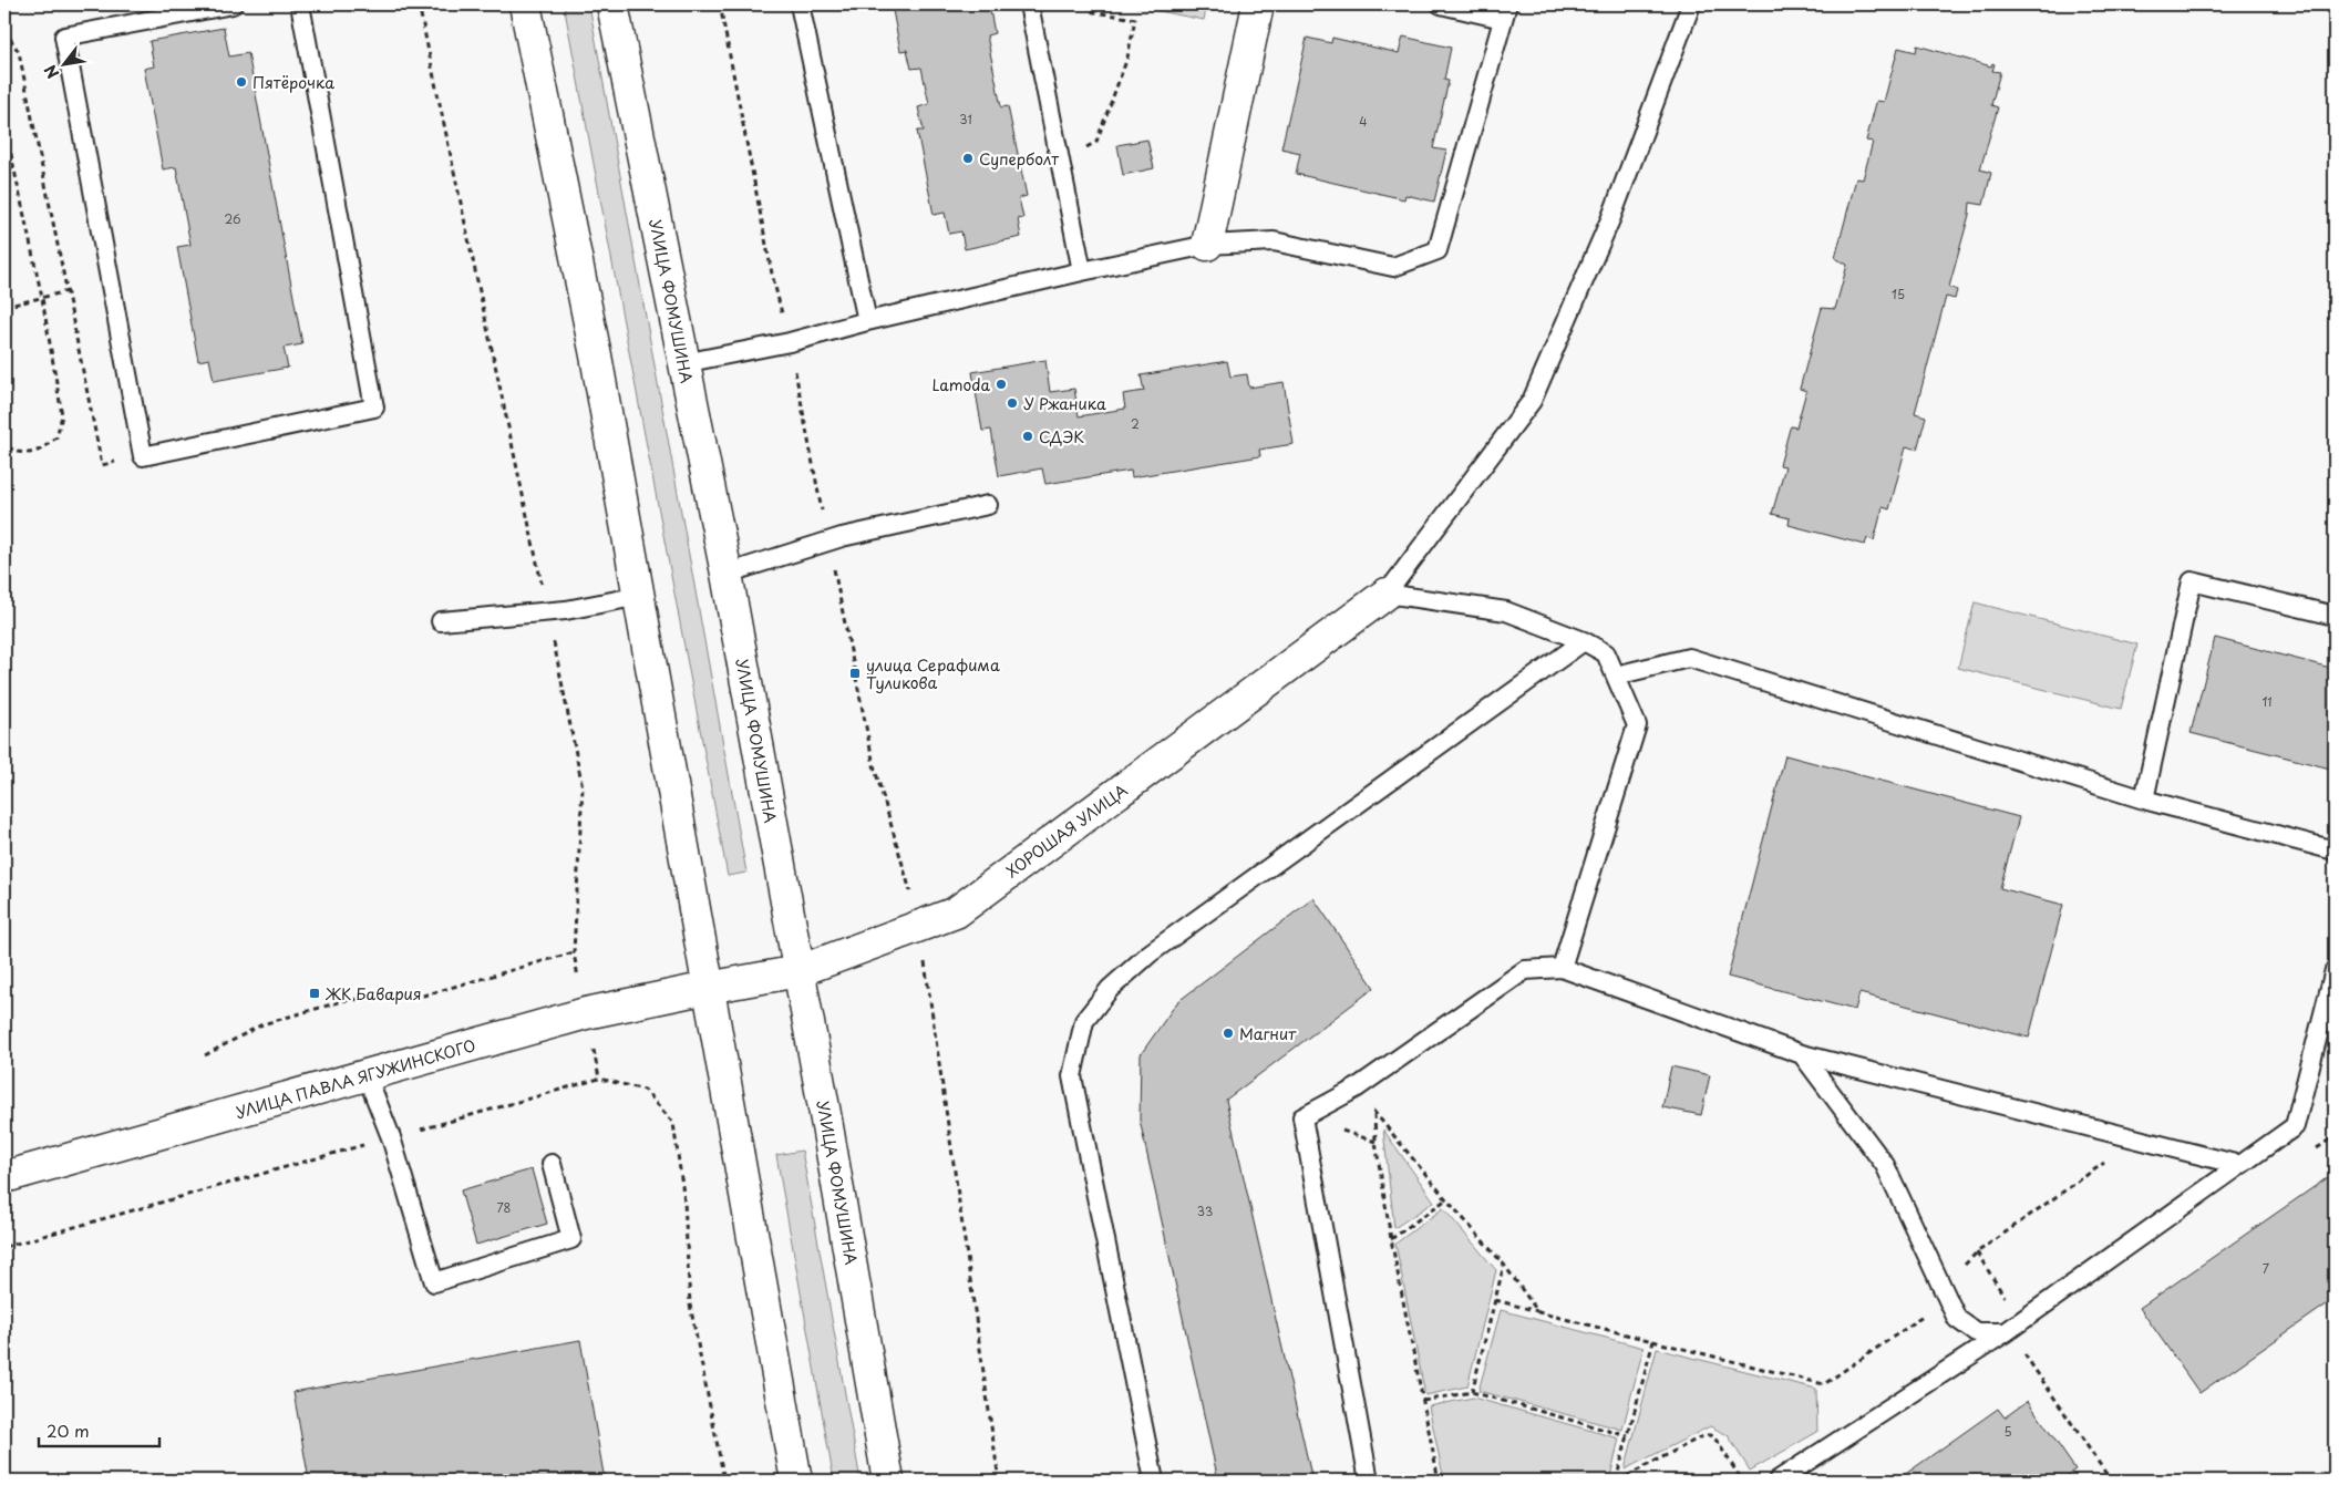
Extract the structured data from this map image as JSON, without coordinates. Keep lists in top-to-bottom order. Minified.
{"streets":{"main road":["УЛИЦА ФОМУШИНА","ХОРОШАЯ УЛИЦА","УЛИЦА ПАВЛА ЯГУЖИНСКОГО"]},"crossings":[["УЛИЦА ФОМУШИНА","ХОРОШАЯ УЛИЦА"],["ХОРОШАЯ УЛИЦА","УЛИЦА ПАВЛА ЯГУЖИНСКОГО"]],"places":{"other":["Пятёрочка","Суперболт","Lamoda","У Ржаника","СДЭК","Магнит"],"transit":["улица Серафима Туликова","ЖК Бавария"]},"house_numbers":["31","4","26","15","2","11","78","33","7","5"],"scale_bar":"20 m","north":"bottom left"}
